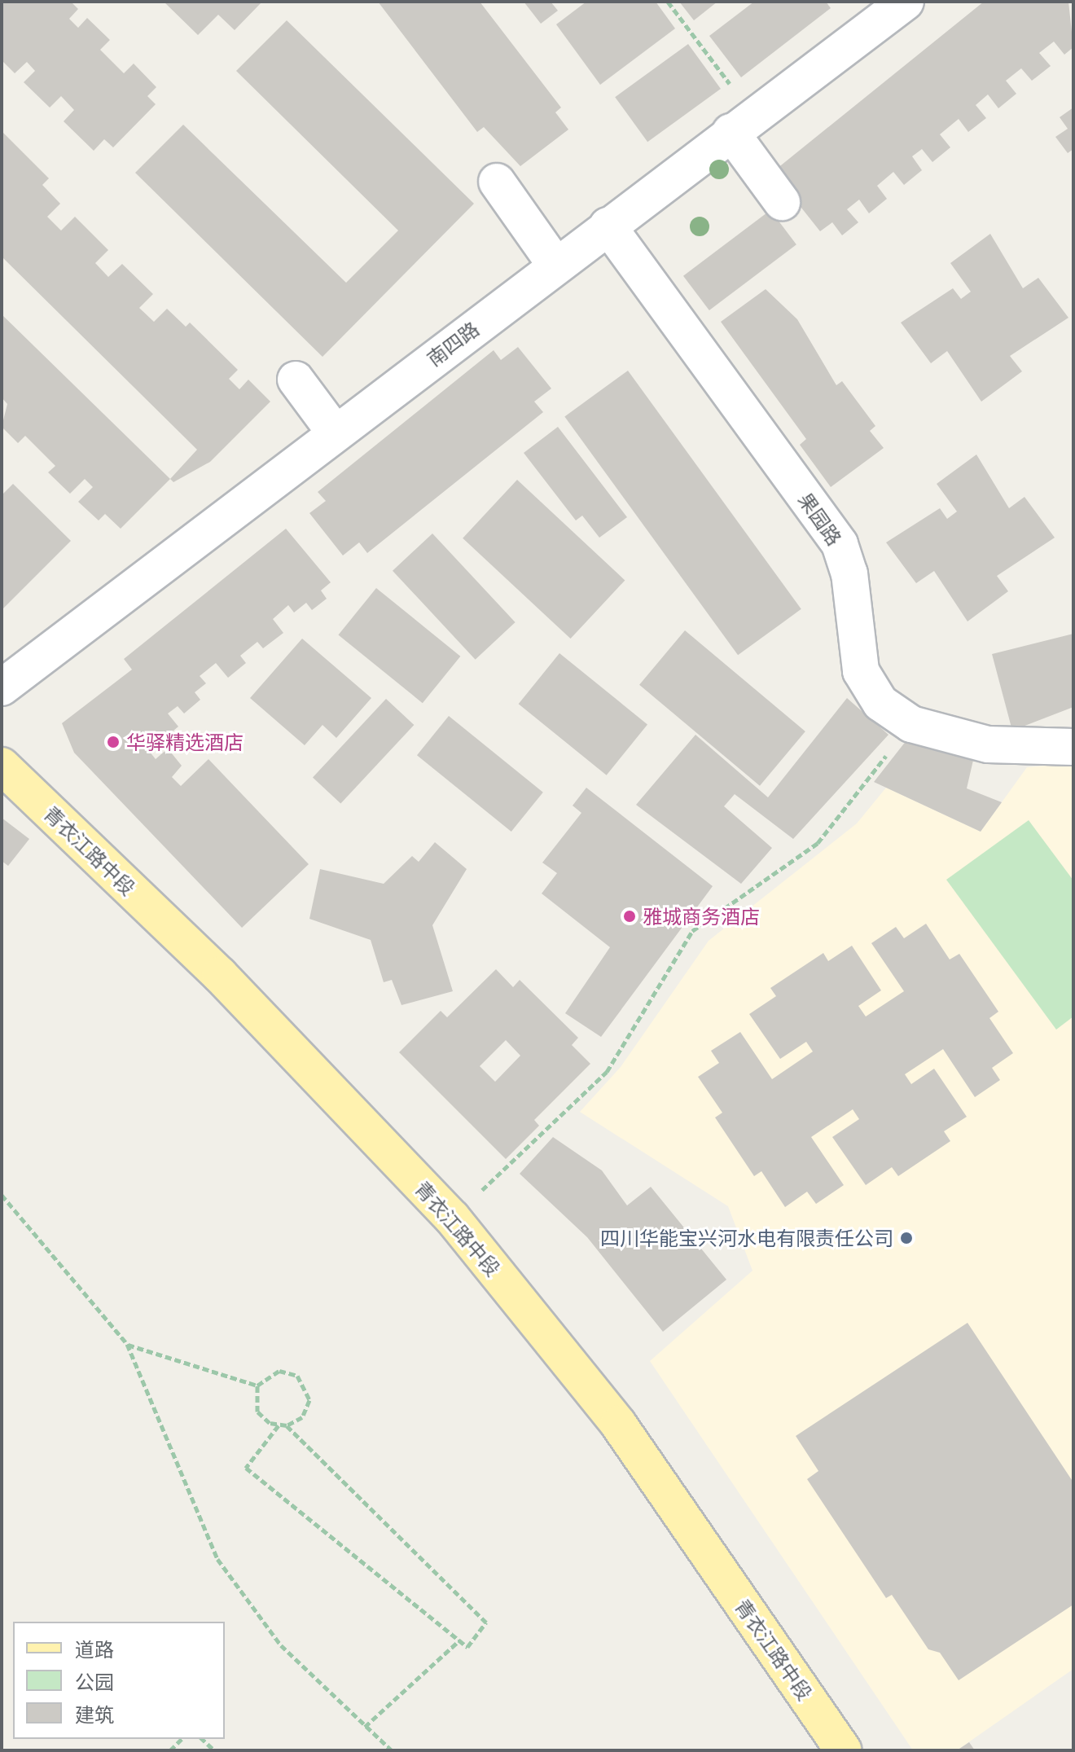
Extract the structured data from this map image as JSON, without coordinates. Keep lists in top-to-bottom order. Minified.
{"streets":{"main road":["青衣江路中段"],"street":["南四路","果园路"]},"crossings":[["南四路","果园路"]],"places":["华驿精选酒店","雅城商务酒店","四川华能宝兴河水电有限责任公司"],"legend":["道路","公园","建筑"]}
